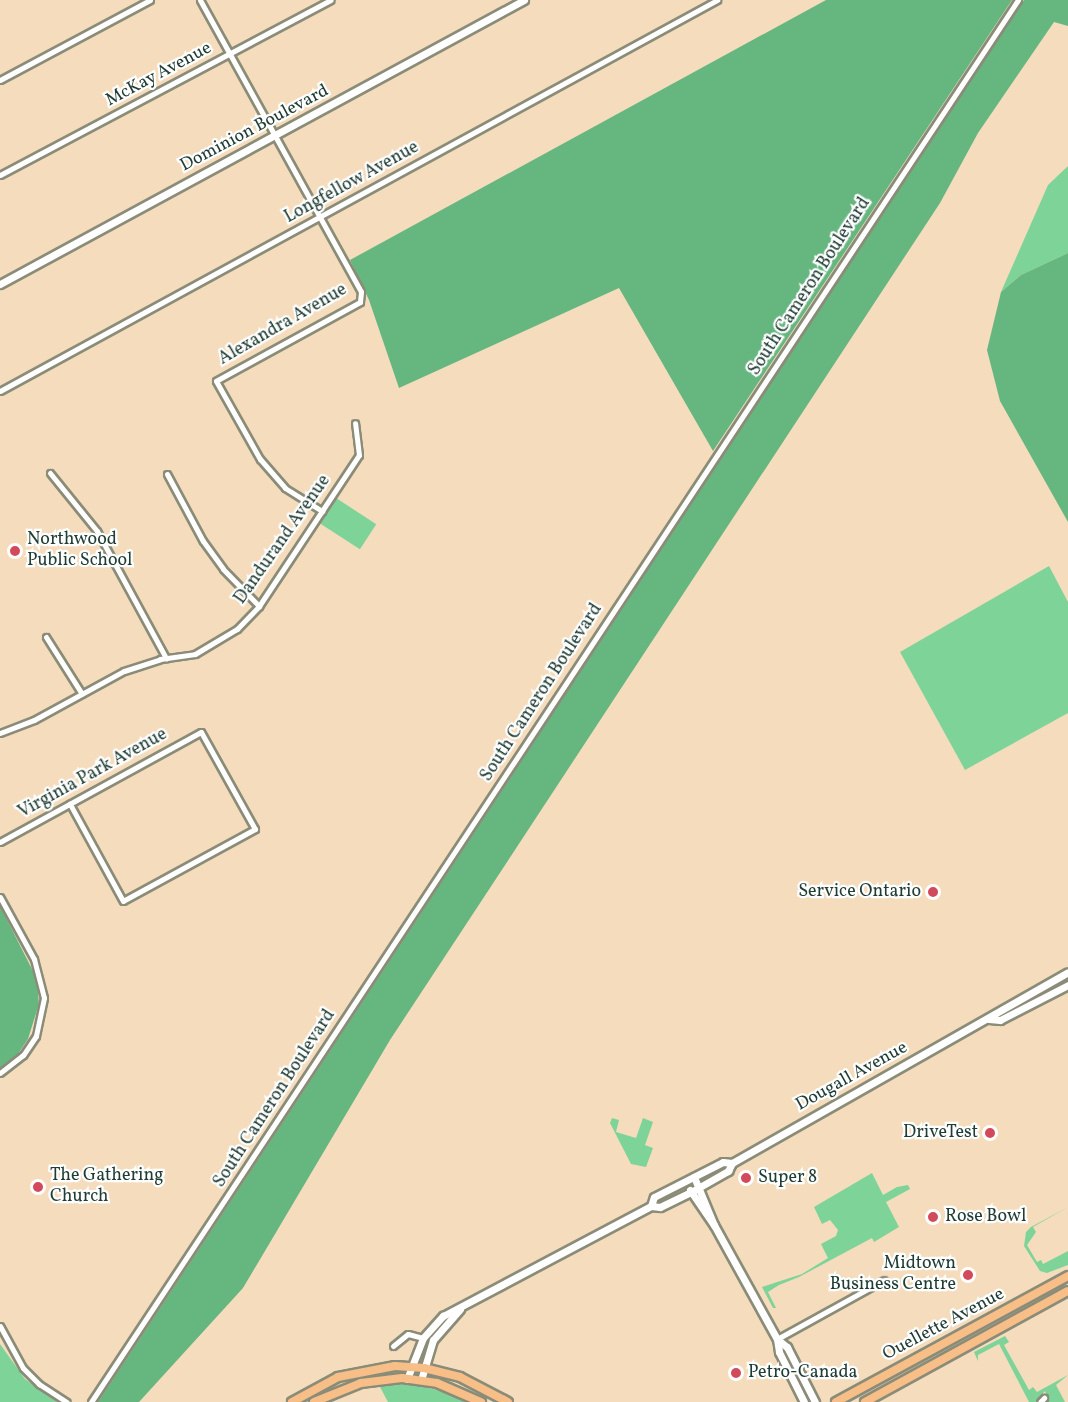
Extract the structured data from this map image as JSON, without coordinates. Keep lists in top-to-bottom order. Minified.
{"streets":{"main road":["Ouellette Avenue"],"street":["McKay Avenue","Dominion Boulevard","Longfellow Avenue","South Cameron Boulevard","Alexandra Avenue","Dandurand Avenue","Virginia Park Avenue","Dougall Avenue"]},"crossings":[["Longfellow Avenue","Alexandra Avenue"],["Alexandra Avenue","Dandurand Avenue"]],"places":["Northwood Public School","Service Ontario","DriveTest","Super 8","The Gathering Church","Rose Bowl","Midtown Business Centre","Petro-Canada"]}
